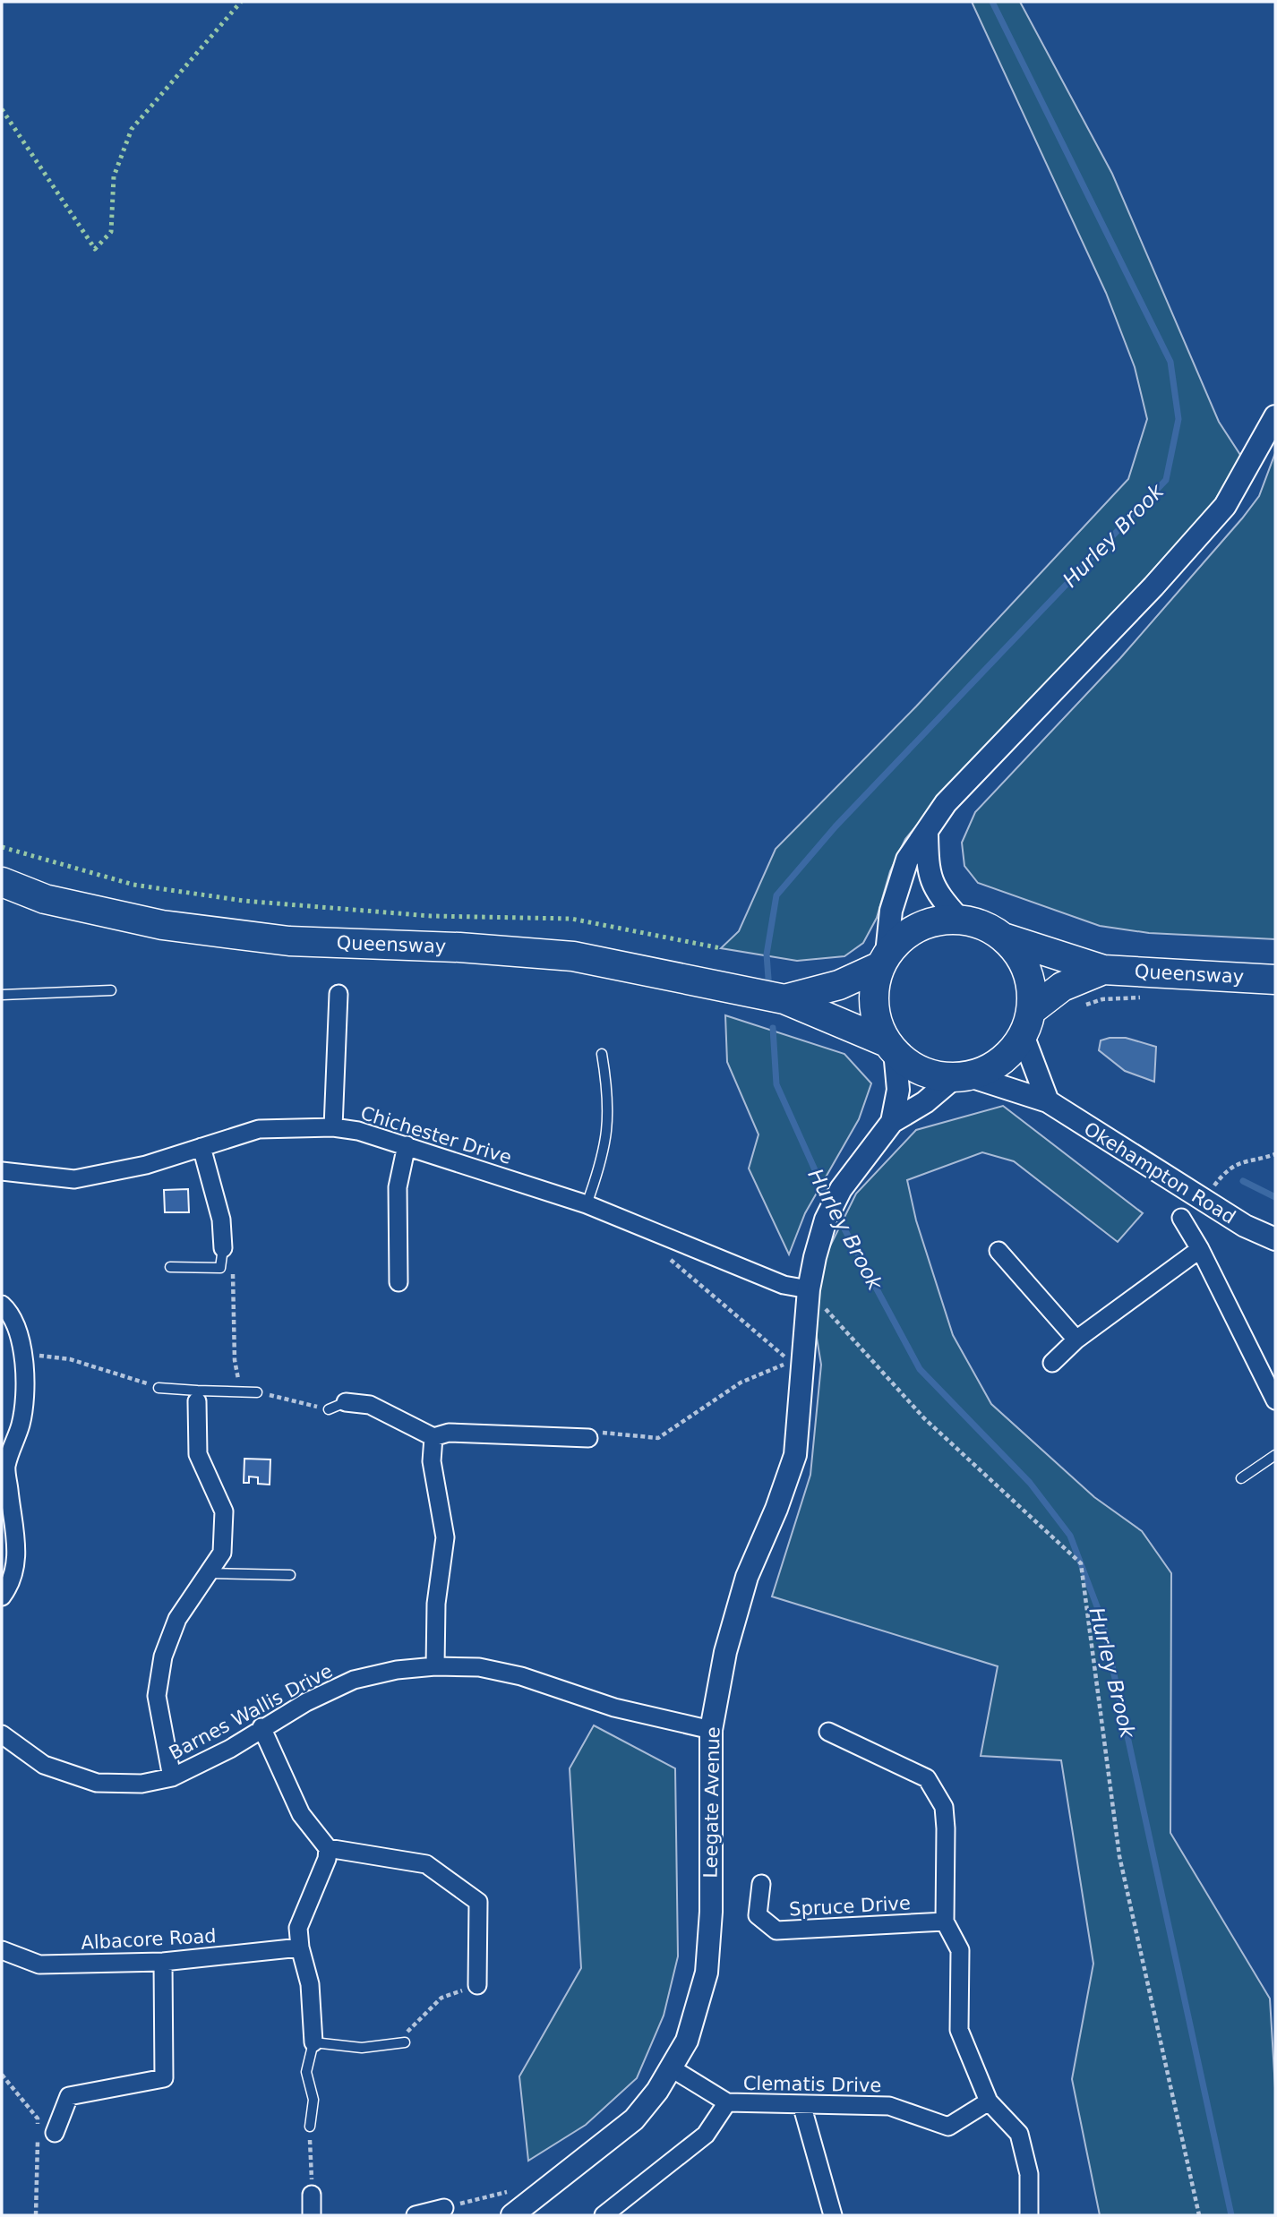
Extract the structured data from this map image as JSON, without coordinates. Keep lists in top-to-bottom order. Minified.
{"streets":{"main road":["Queensway"],"street":["Chichester Drive","Okehampton Road","Barnes Wallis Drive","Leegate Avenue","Spruce Drive","Albacore Road","Clematis Drive"]},"crossings":[["Chichester Drive","Leegate Avenue"],["Okehampton Road","Leegate Avenue"],["Barnes Wallis Drive","Leegate Avenue"],["Leegate Avenue","Clematis Drive"]],"water":["Hurley Brook"]}
